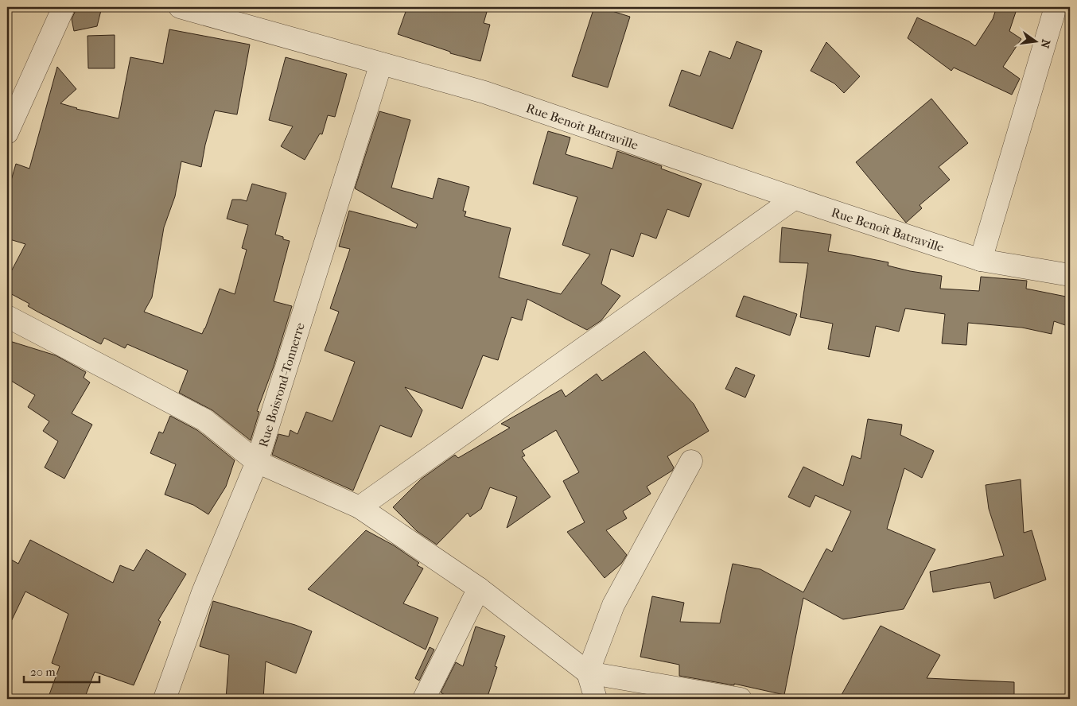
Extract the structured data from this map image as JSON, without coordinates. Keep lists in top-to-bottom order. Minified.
{"streets":{"street":["Rue Benoît Batraville","Rue Boisrond-Tonnerre"]},"crossings":[["Rue Benoît Batraville","Rue Boisrond-Tonnerre"]],"scale_bar":"20 m","north":"right"}
